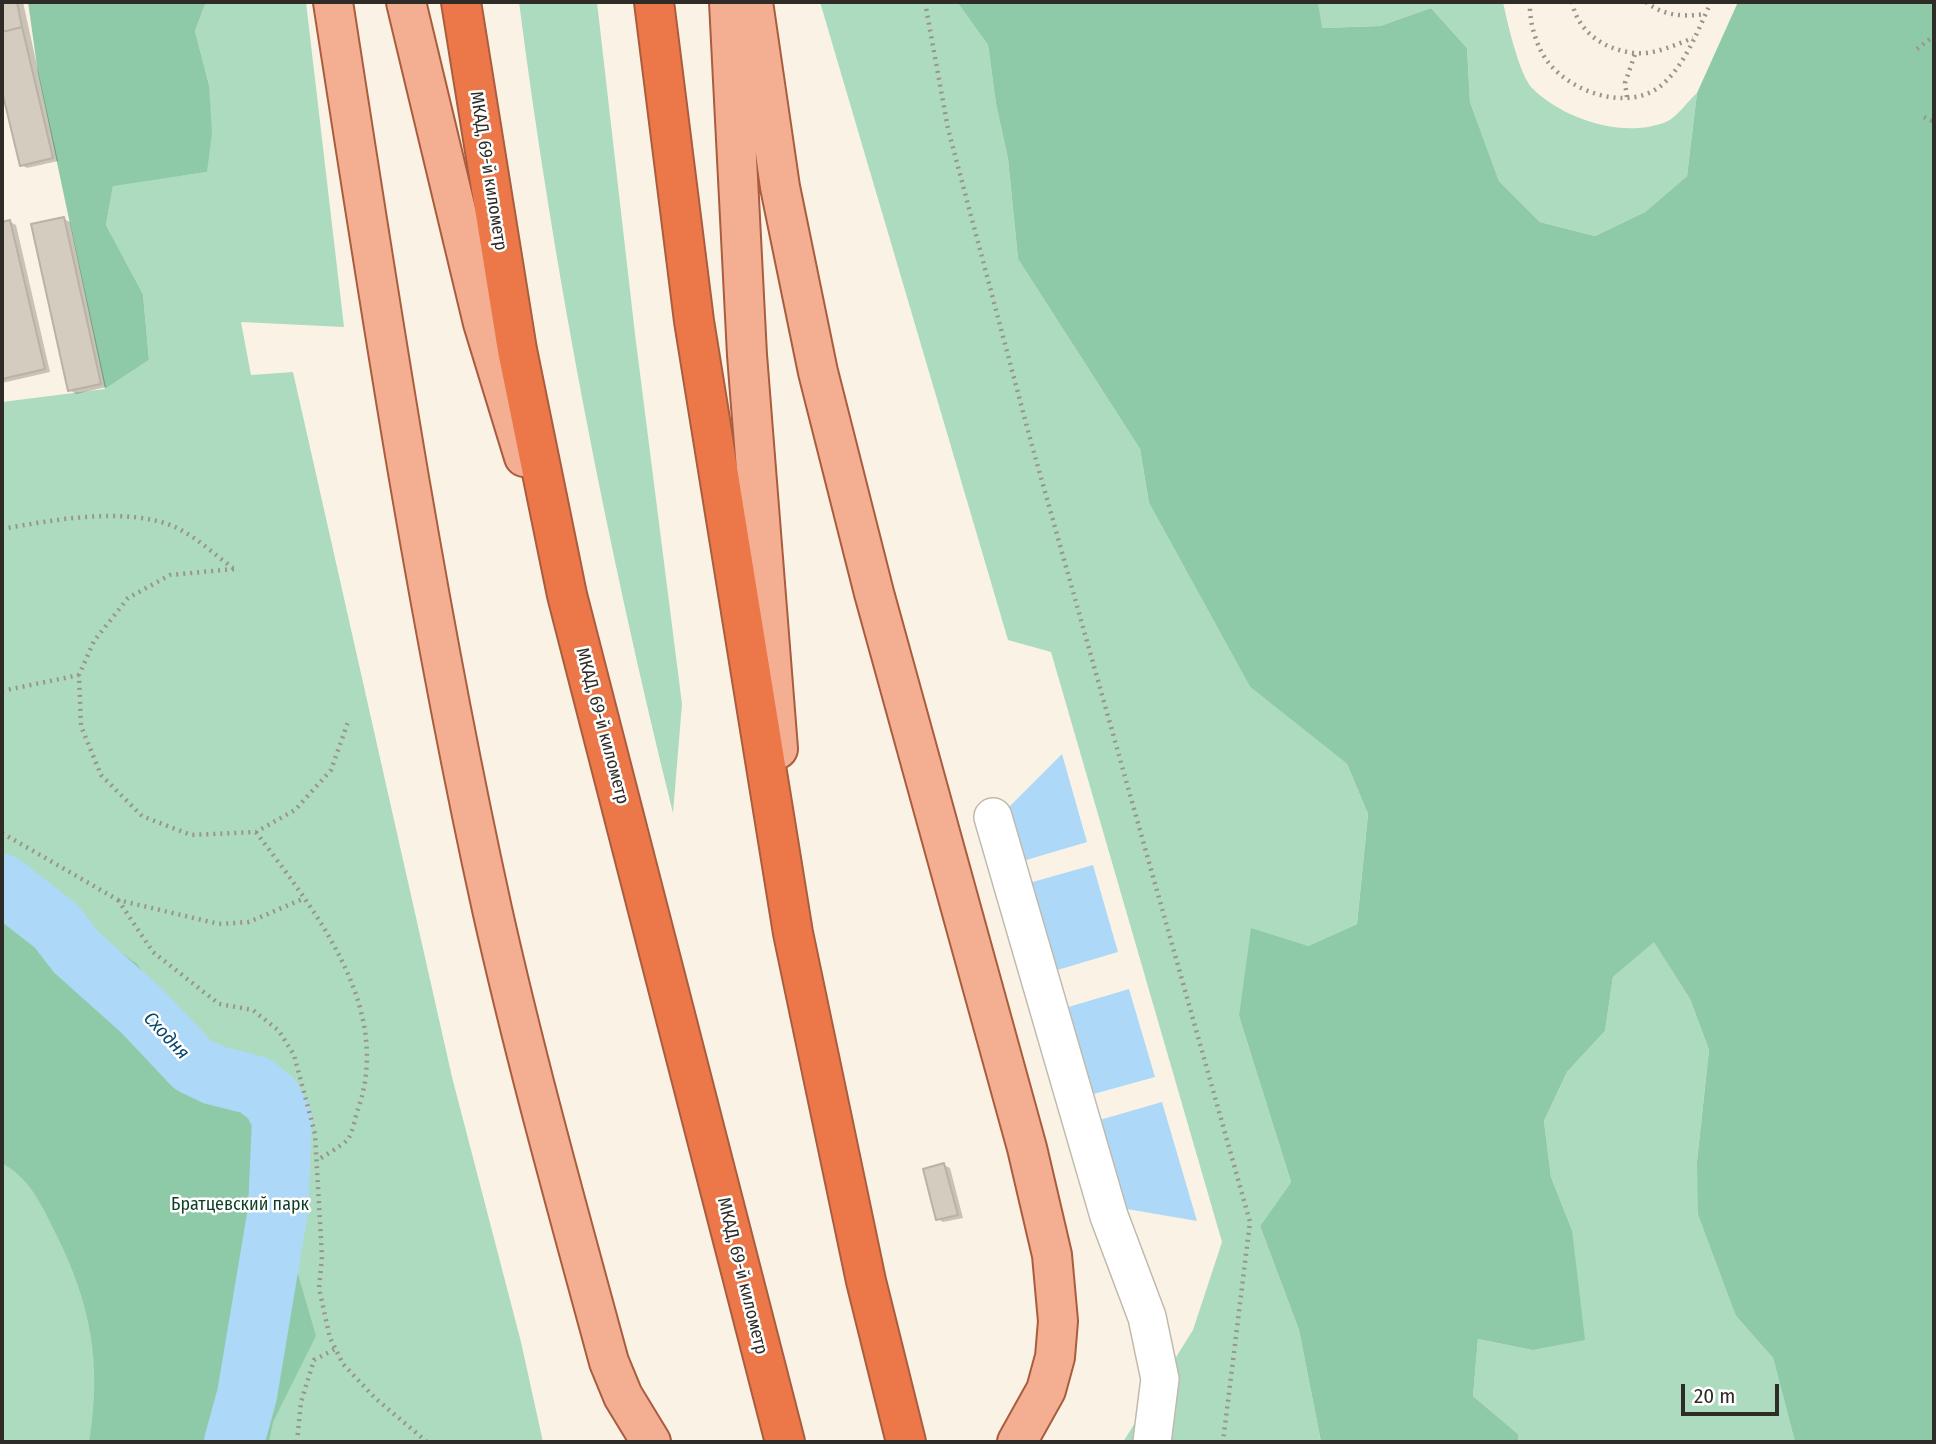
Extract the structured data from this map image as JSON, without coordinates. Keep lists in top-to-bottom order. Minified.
{"streets":{"highway":["МКАД, 69-й километр"]},"water":["Сходня"],"parks":["Братцевский парк"],"scale_bar":"20 m"}
